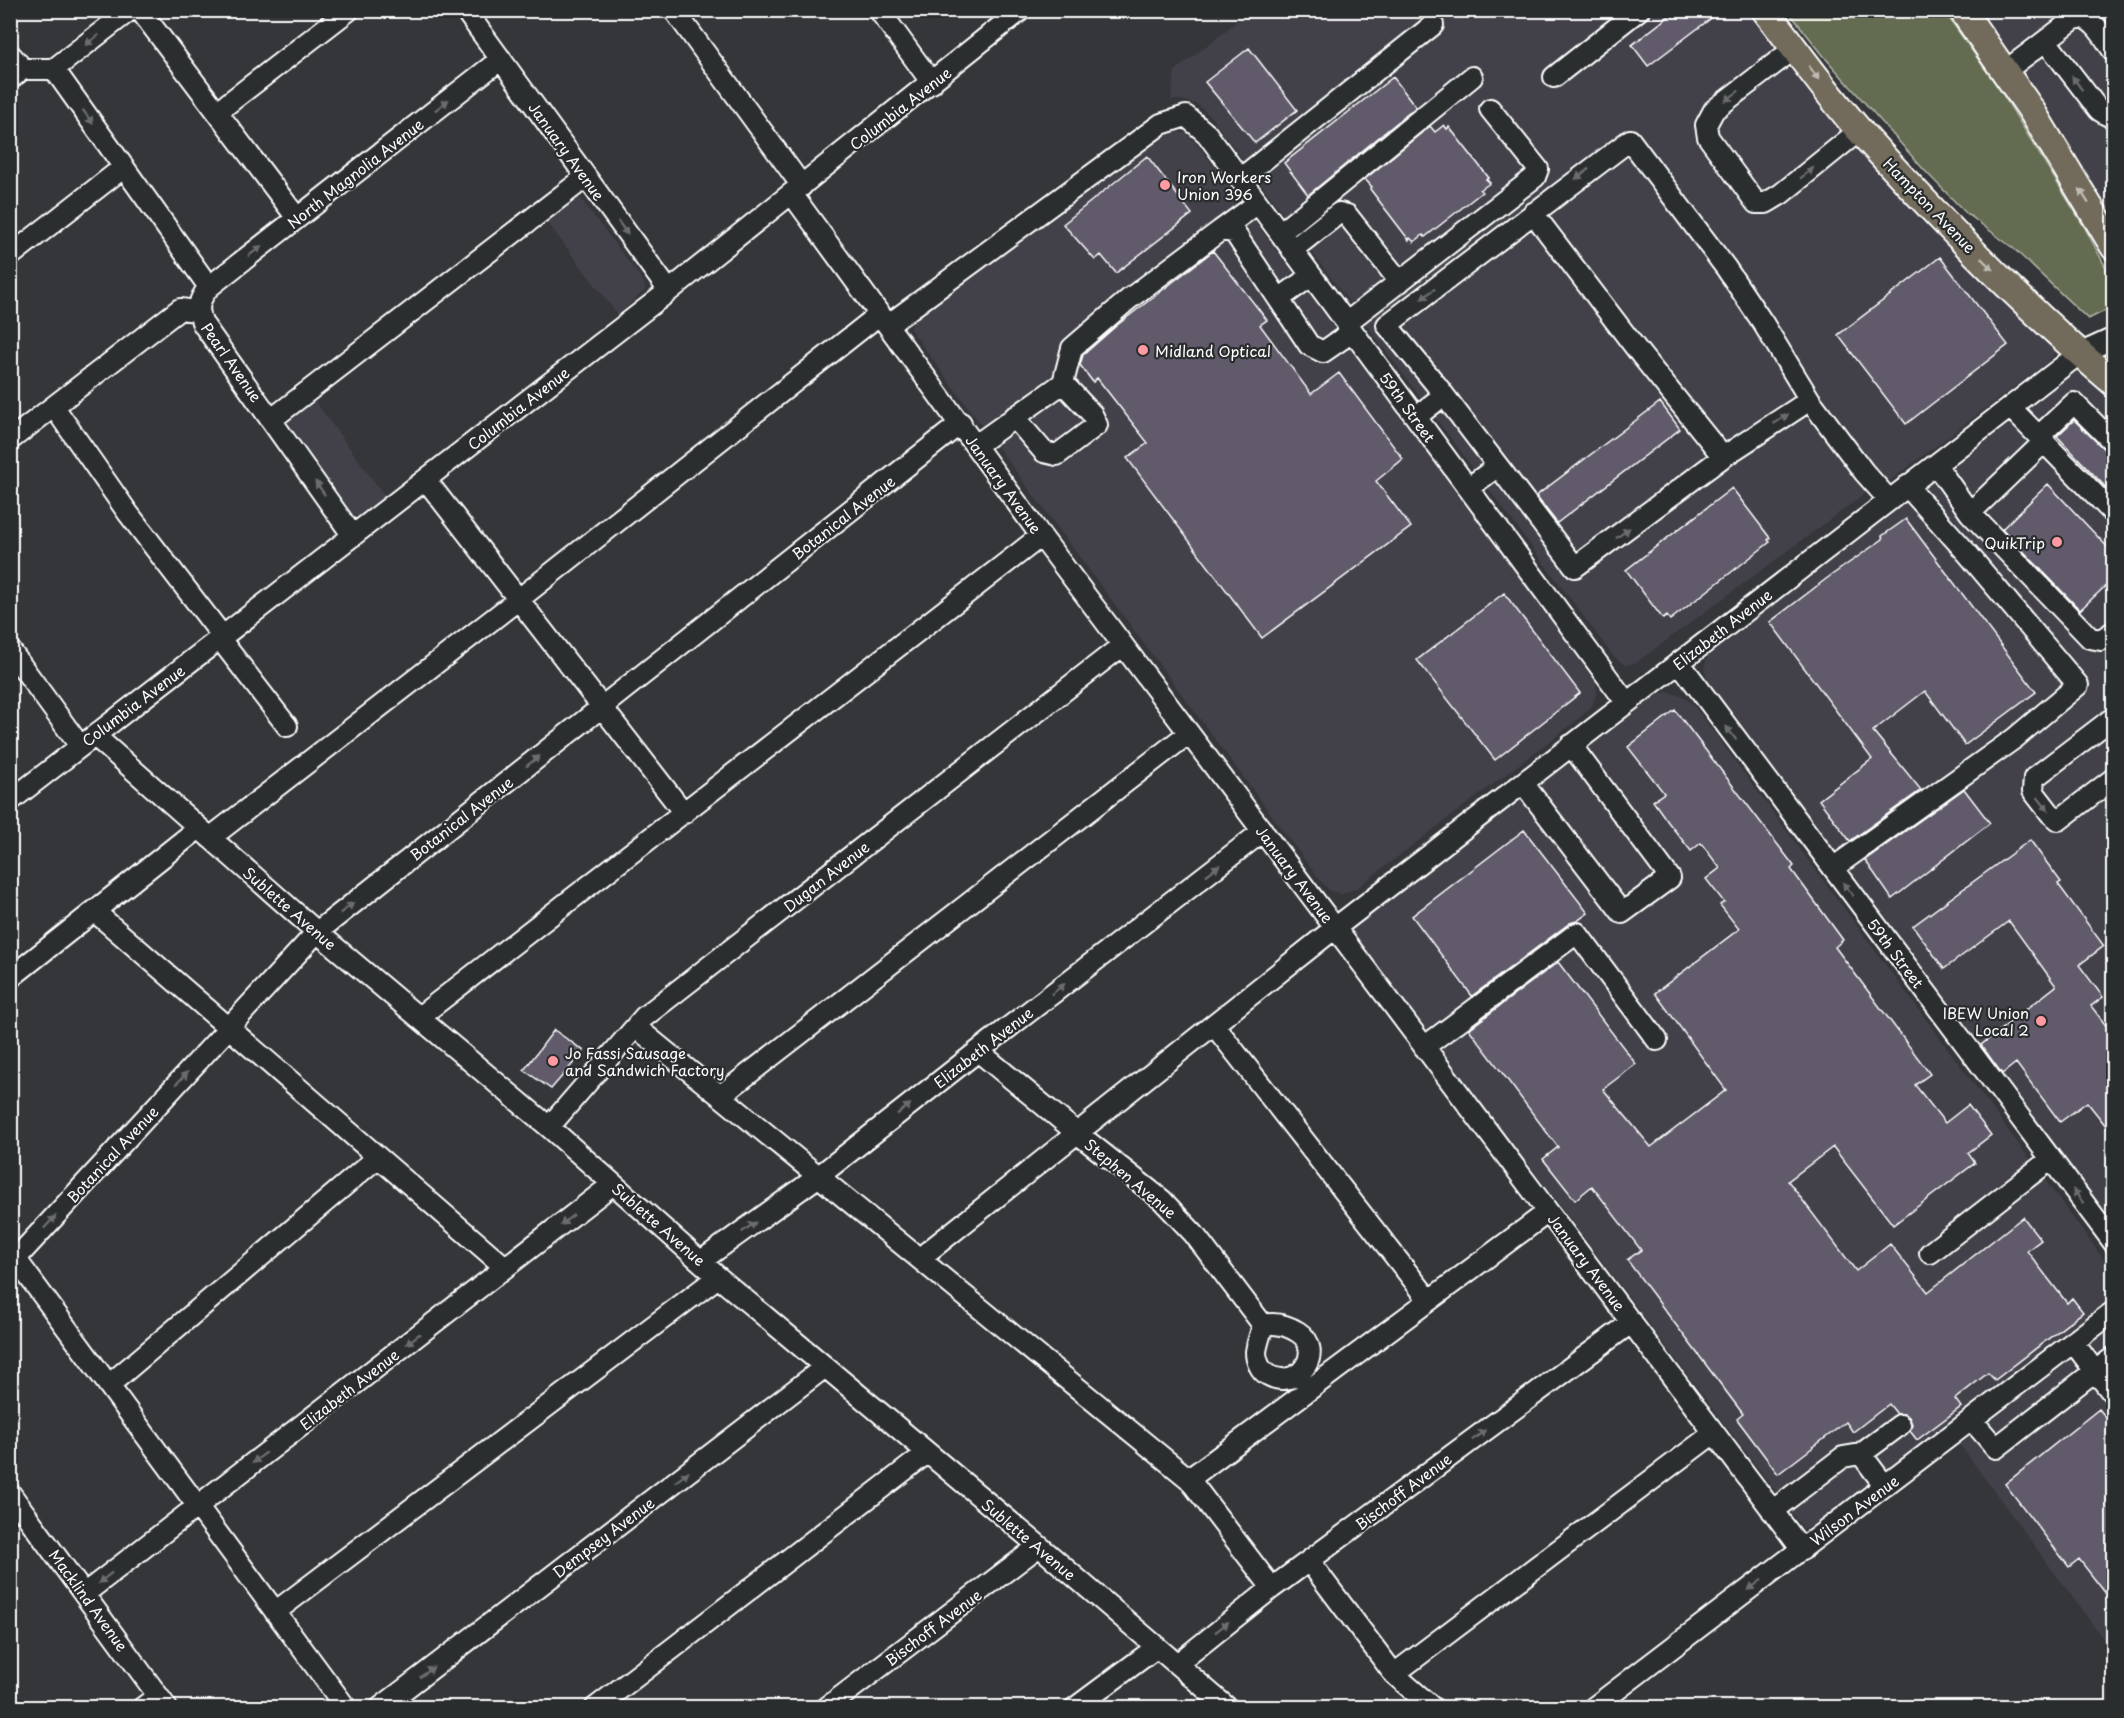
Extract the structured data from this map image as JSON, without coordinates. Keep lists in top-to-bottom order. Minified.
{"streets":{"main road":["Hampton Avenue"],"street":["Columbia Avenue","January Avenue","North Magnolia Avenue","Pearl Avenue","59th Street","Botanical Avenue","Elizabeth Avenue","Dugan Avenue","Sublette Avenue","Stephen Avenue","Bischoff Avenue","Wilson Avenue","Dempsey Avenue","Macklind Avenue"]},"crossings":[["Columbia Avenue","January Avenue"],["Columbia Avenue","Pearl Avenue"],["Columbia Avenue","Sublette Avenue"],["January Avenue","North Magnolia Avenue"],["January Avenue","59th Street"],["January Avenue","Botanical Avenue"],["January Avenue","Elizabeth Avenue"],["January Avenue","Dugan Avenue"],["January Avenue","Bischoff Avenue"],["January Avenue","Wilson Avenue"],["North Magnolia Avenue","Pearl Avenue"],["Hampton Avenue","Elizabeth Avenue"],["59th Street","Elizabeth Avenue"],["Botanical Avenue","Sublette Avenue"],["Elizabeth Avenue","Sublette Avenue"],["Elizabeth Avenue","Stephen Avenue"],["Elizabeth Avenue","Macklind Avenue"],["Dugan Avenue","Sublette Avenue"],["Sublette Avenue","Bischoff Avenue"],["Sublette Avenue","Dempsey Avenue"]],"one_way":["59th Street"],"places":["Iron Workers Union 396","Midland Optical","QuikTrip","IBEW Union Local 2","Jo Fassi Sausage and Sandwich Factory"]}
